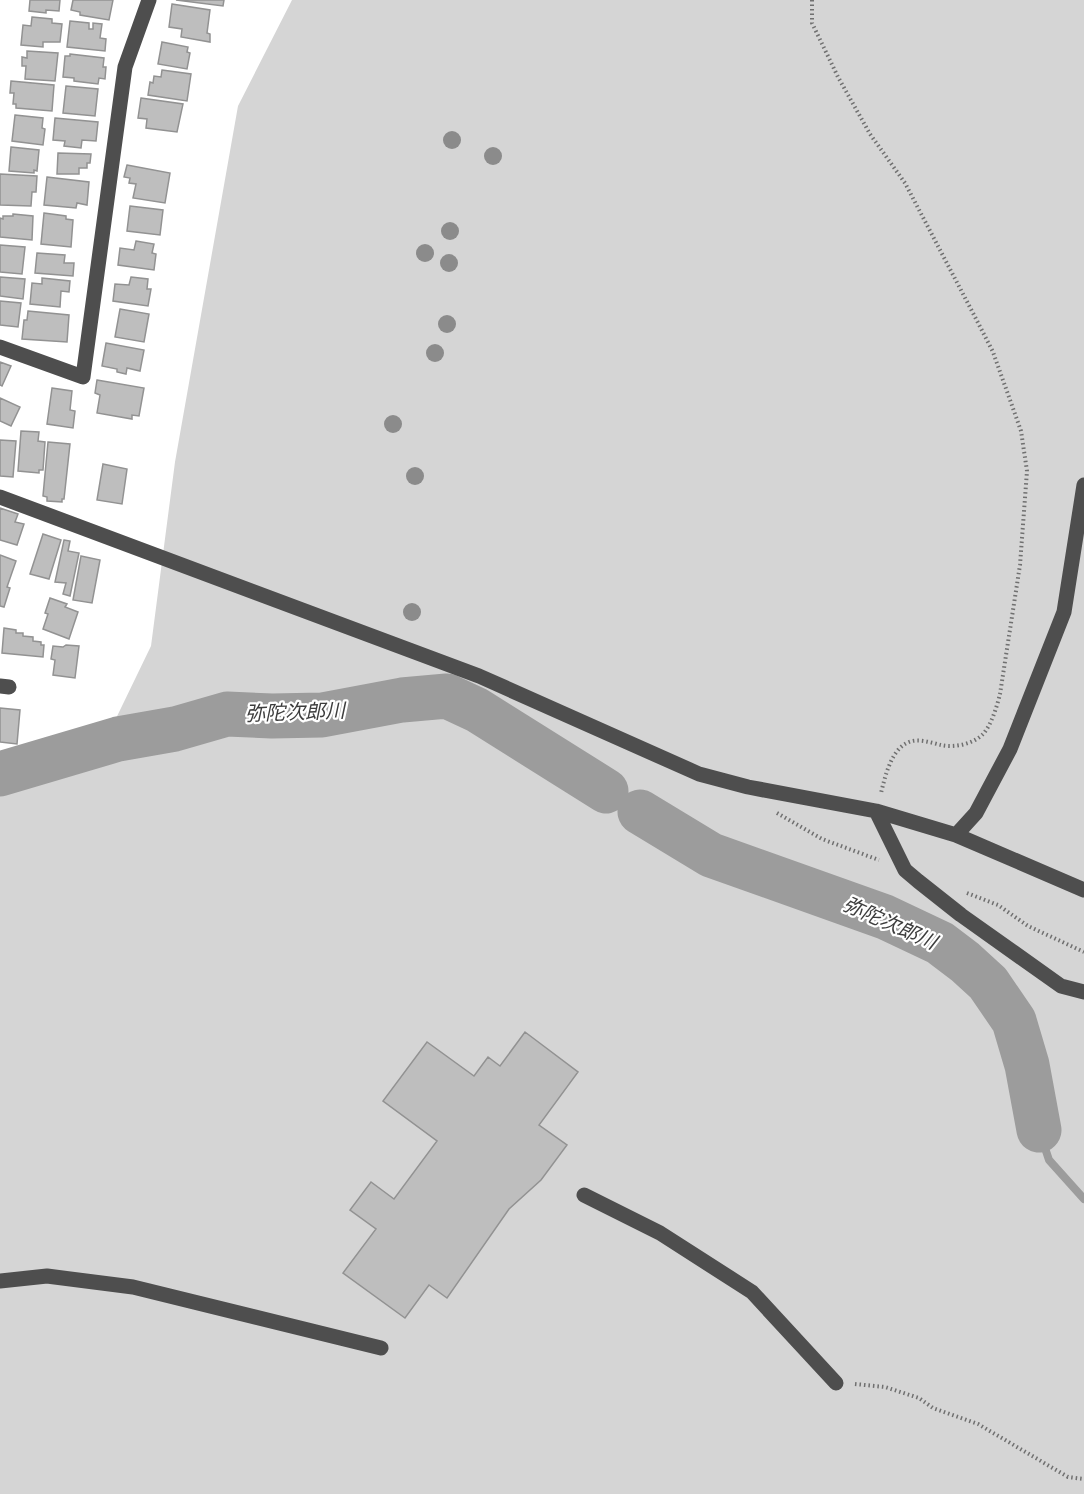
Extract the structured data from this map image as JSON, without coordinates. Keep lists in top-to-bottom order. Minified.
{"water":["弥陀次郎川"]}
